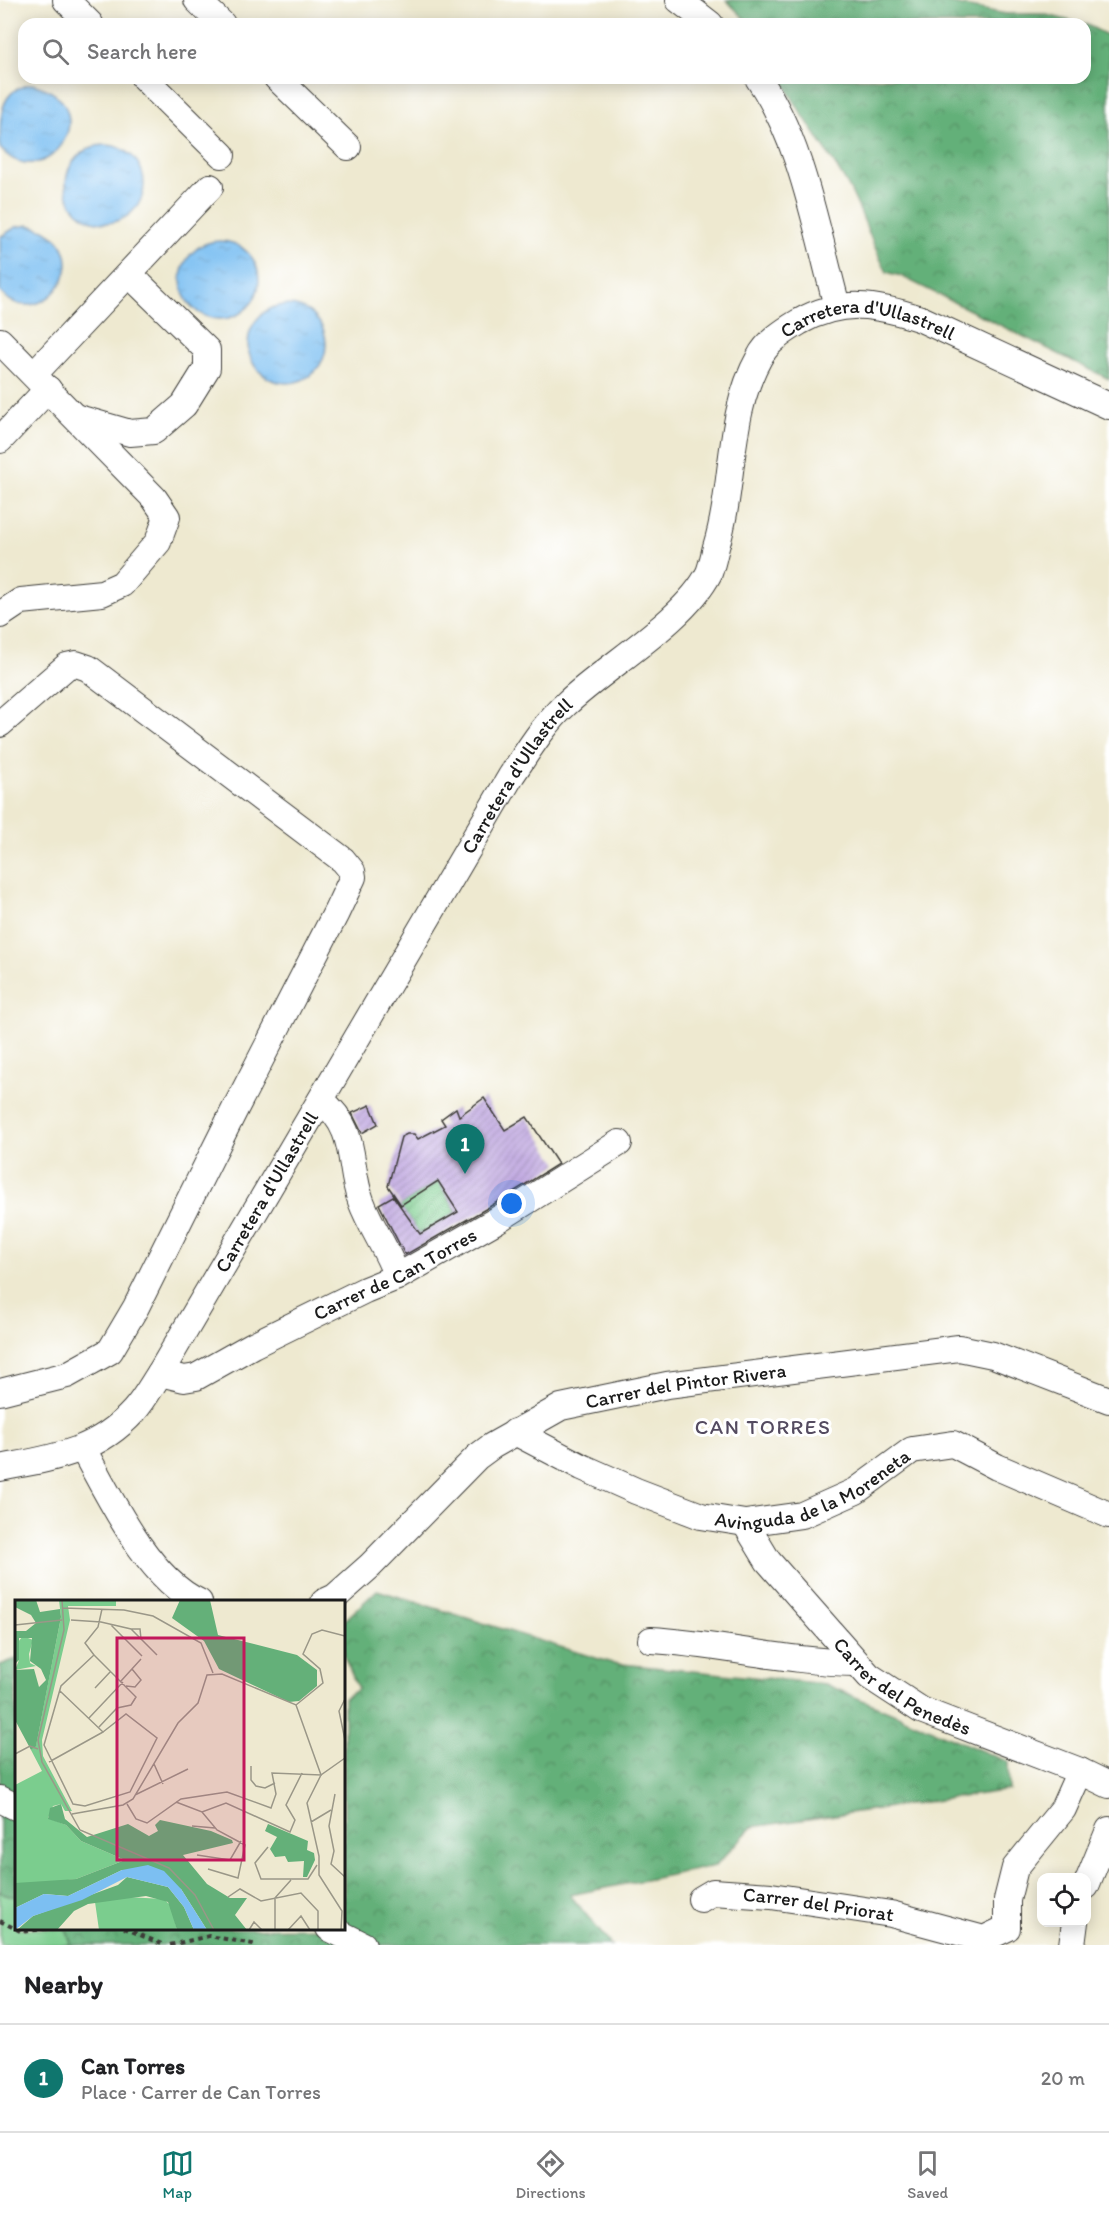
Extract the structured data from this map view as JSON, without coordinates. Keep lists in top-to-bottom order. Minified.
{"streets":{"street":["Carretera d'Ullastrell","Carrer de Can Torres","Carrer del Pintor Rivera","Avinguda de la Moreneta","Carrer del Penedès","Carrer del Priorat"]},"crossings":[["Carretera d'Ullastrell","Carrer de Can Torres"],["Carrer del Pintor Rivera","Avinguda de la Moreneta"],["Avinguda de la Moreneta","Carrer del Penedès"],["Carrer del Penedès","Carrer del Priorat"]],"districts":["CAN TORRES"],"page":{"search":"Search here","pins":"1","heading":"Nearby","list":[{"mark":"1","name":"Can Torres","note":"Place · Carrer de Can Torres","value":"20 m"}],"nav":["Map","Directions","Saved"]}}
